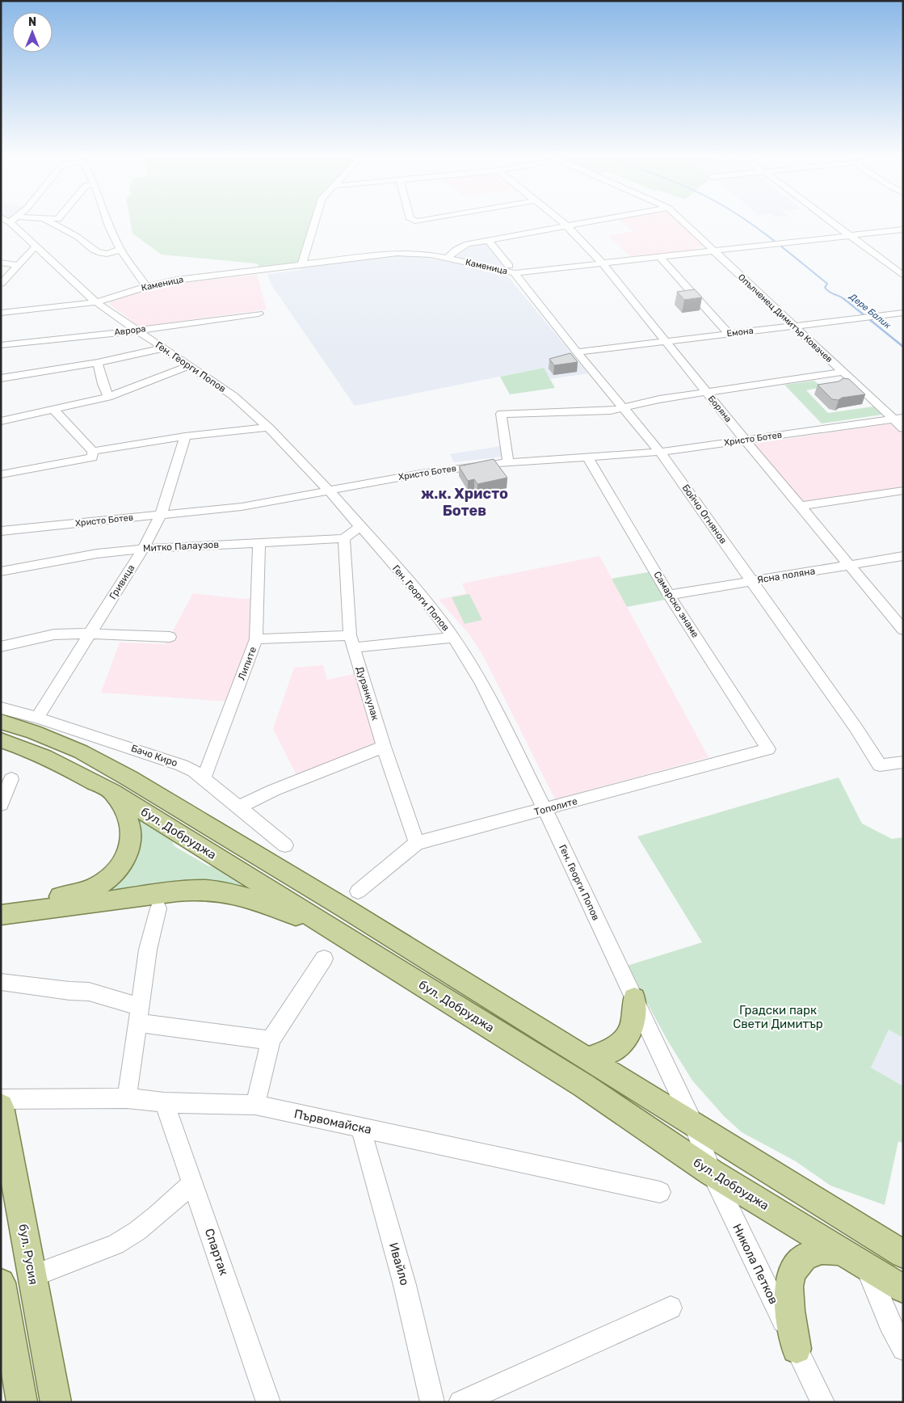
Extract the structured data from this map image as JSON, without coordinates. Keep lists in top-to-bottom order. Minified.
{"streets":{"main road":["бул. Добруджа","бул. Русия"],"street":["Каменица","Опълченец Димитър Ковачев","Аврора","Емона","Ген. Георги Попов","Боряна","Христо Ботев","Бойчо Огнянов","Митко Палаузов","Ясна поляна","Гривица","Самарско знаме","Липите","Дуранкулак","Бачо Киро","Тополите","Първомайска","Спартак","Ивайло","Никола Петков"]},"crossings":[["Каменица","Опълченец Димитър Ковачев"],["Каменица","Ген. Георги Попов"],["Каменица","Боряна"],["Каменица","Бойчо Огнянов"],["Опълченец Димитър Ковачев","Емона"],["Опълченец Димитър Ковачев","Христо Ботев"],["Аврора","Ген. Георги Попов"],["Емона","Боряна"],["Емона","Бойчо Огнянов"],["Ген. Георги Попов","Христо Ботев"],["Ген. Георги Попов","Тополите"],["Ген. Георги Попов","бул. Добруджа"],["Ген. Георги Попов","Никола Петков"],["Боряна","Христо Ботев"],["Боряна","Ясна поляна"],["Христо Ботев","Бойчо Огнянов"],["Христо Ботев","Гривица"],["Христо Ботев","Самарско знаме"],["Бойчо Огнянов","Ясна поляна"],["Митко Палаузов","Гривица"],["Митко Палаузов","Липите"],["Митко Палаузов","Дуранкулак"],["Ясна поляна","Самарско знаме"],["Гривица","Бачо Киро"],["Самарско знаме","Тополите"],["Липите","Бачо Киро"],["Дуранкулак","Тополите"],["бул. Добруджа","Никола Петков"],["Първомайска","Спартак"],["Първомайска","Ивайло"]],"districts":["ж.к. Христо Ботев"],"water":["Дере Балик"],"parks":["Градски парк Свети Димитър"],"north":"top"}
